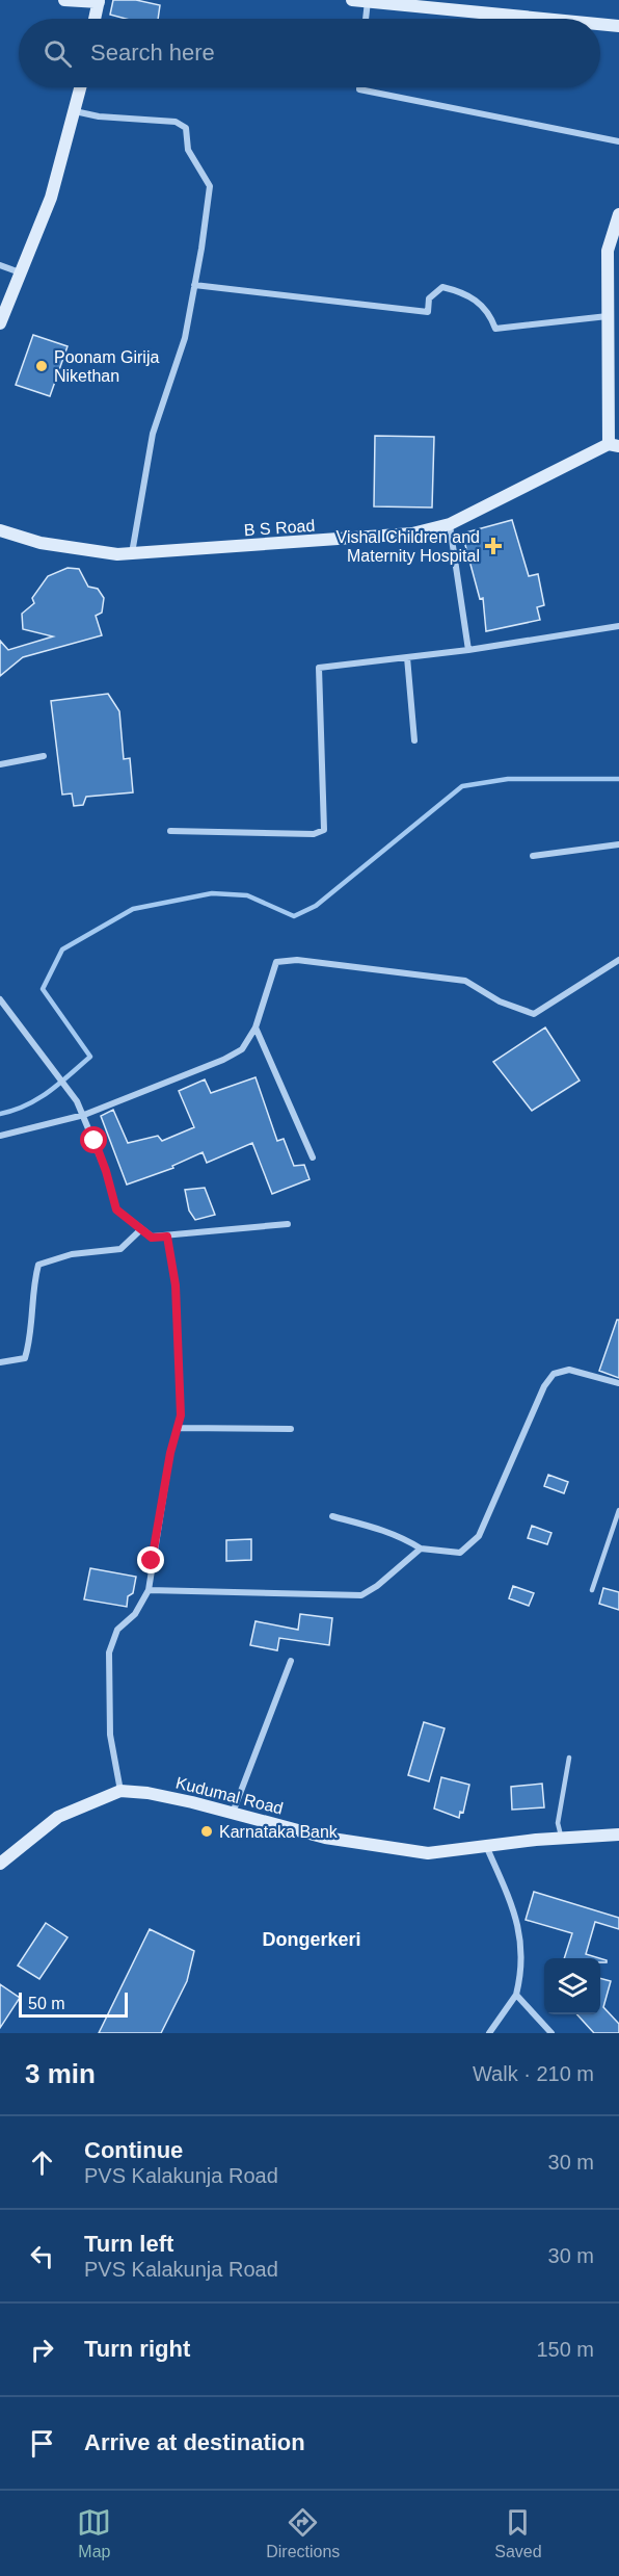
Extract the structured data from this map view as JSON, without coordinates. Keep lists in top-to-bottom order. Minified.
{"streets":{"street":["B S Road","Kudumal Road"]},"districts":["Dongerkeri"],"places":{"other":["Poonam Girija Nikethan","Karnataka Bank"],"health":["Vishal Children and Maternity Hospital"]},"scale_bar":"50 m","page":{"search":"Search here","scale":"50 m","heading":["3 min","Walk · 210 m"],"list":[["Continue","PVS Kalakunja Road","30 m"],["Turn left","PVS Kalakunja Road","30 m"],["Turn right","150 m"],"Arrive at destination"],"nav":["Map","Directions","Saved"]}}
